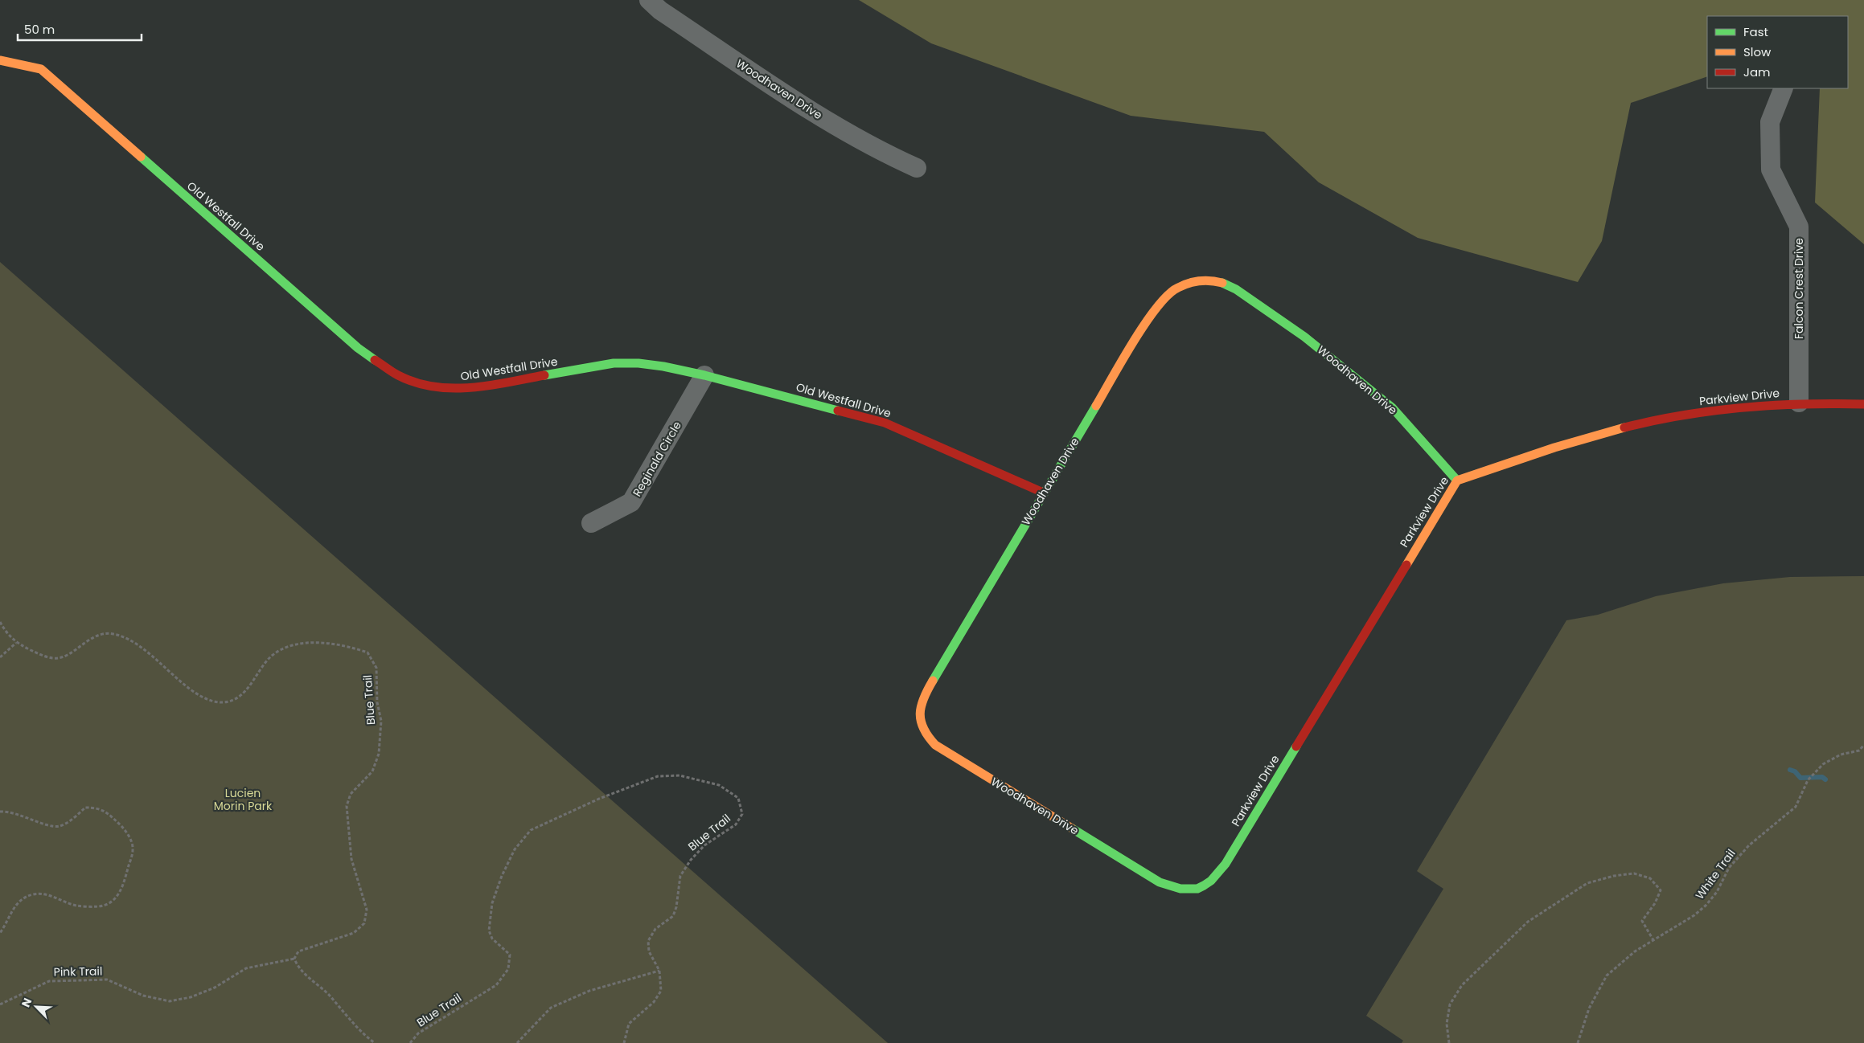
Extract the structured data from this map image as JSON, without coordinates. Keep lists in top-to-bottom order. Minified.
{"streets":{"street":["Woodhaven Drive","Old Westfall Drive","Falcon Crest Drive","Parkview Drive","Reginald Circle"],"path":["Blue Trail","White Trail","Pink Trail"]},"crossings":[["Woodhaven Drive","Old Westfall Drive"],["Woodhaven Drive","Parkview Drive"],["Old Westfall Drive","Reginald Circle"],["Falcon Crest Drive","Parkview Drive"],["Blue Trail","Pink Trail"]],"parks":["Lucien Morin Park"],"legend":["Fast","Slow","Jam"],"scale_bar":"50 m","north":"top left"}
